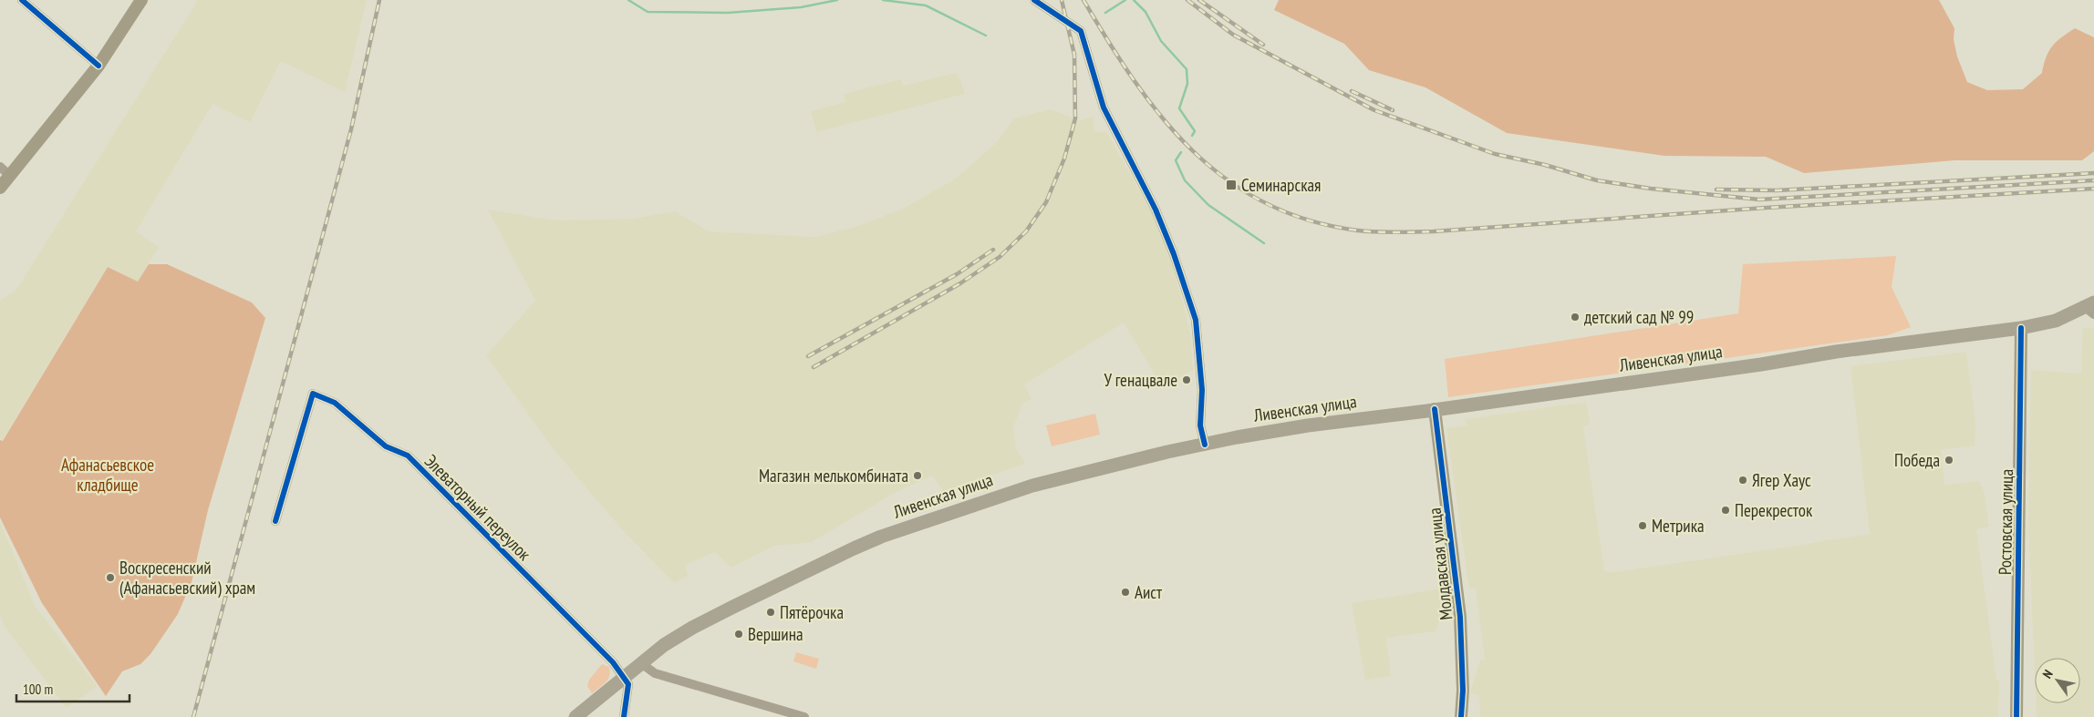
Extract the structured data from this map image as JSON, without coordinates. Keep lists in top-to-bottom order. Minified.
{"streets":{"main road":["Ливенская улица"],"street":["Элеваторный переулок","Ростовская улица","Молдавская улица"]},"crossings":[["Ливенская улица","Элеваторный переулок"],["Ливенская улица","Ростовская улица"],["Ливенская улица","Молдавская улица"]],"parks":["Афанасьевское кладбище"],"places":{"transit":["Семинарская"],"other":["детский сад № 99","У генацвале","Победа","Магазин мелькомбината","Ягер Хаус","Перекресток","Метрика","Воскресенский (Афанасьевский) храм","Аист","Пятёрочка","Вершина"]},"scale_bar":"100 m","north":"top left"}
